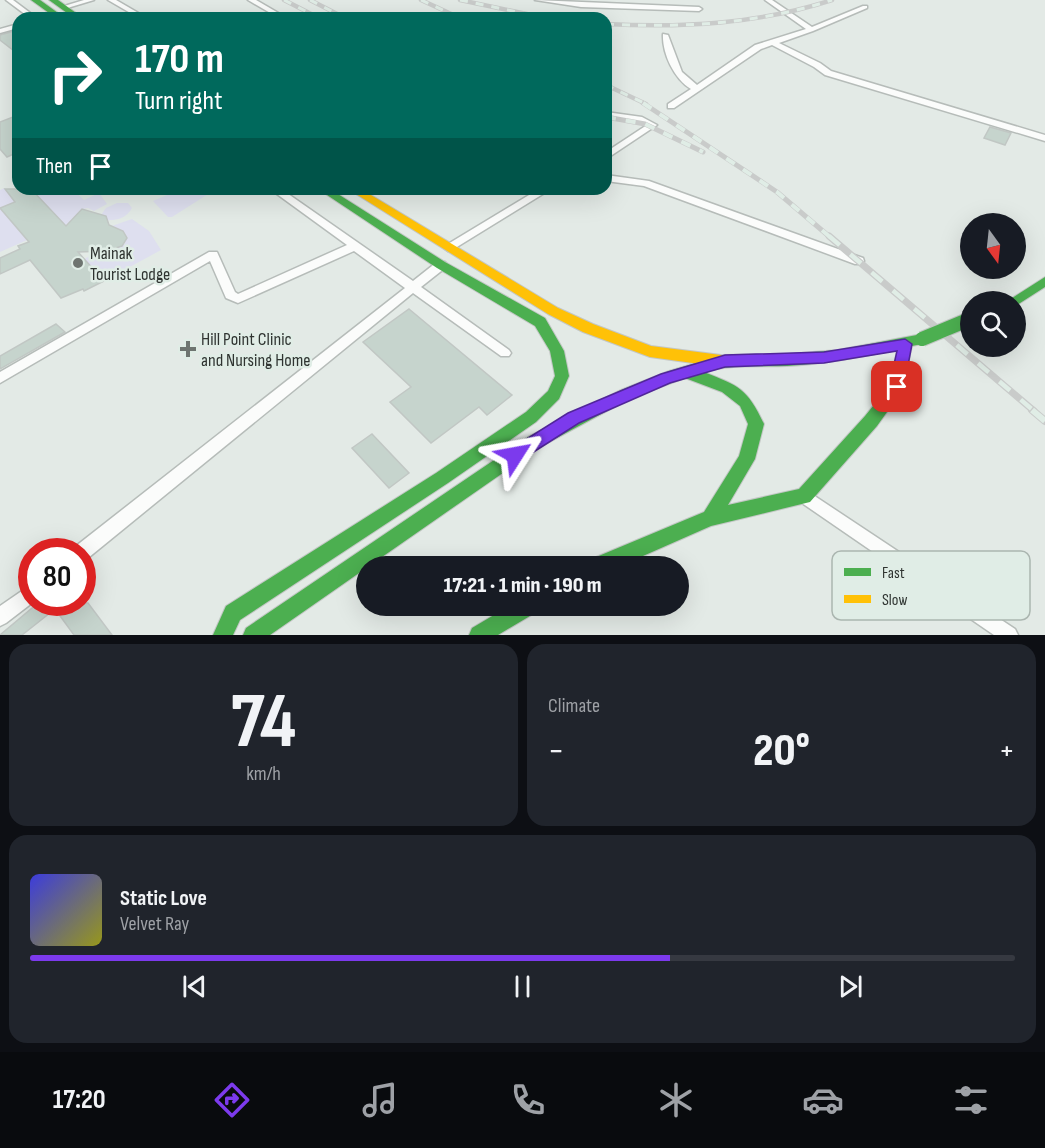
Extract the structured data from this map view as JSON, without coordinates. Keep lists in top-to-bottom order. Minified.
{"places":{"other":["Mainak Tourist Lodge"],"health":["Hill Point Clinic and Nursing Home"]},"legend":["Fast","Slow"],"north":"bottom","page":{"turn":["170 m","Turn right"],"then":"Then","limit":"80","trip":"17:21 · 1 min · 190 m","tile":[["74","km/h"],"Climate"],"heat":["−","20°","+"],"song":["Static Love","Velvet Ray"],"tabs":"17:20"}}
